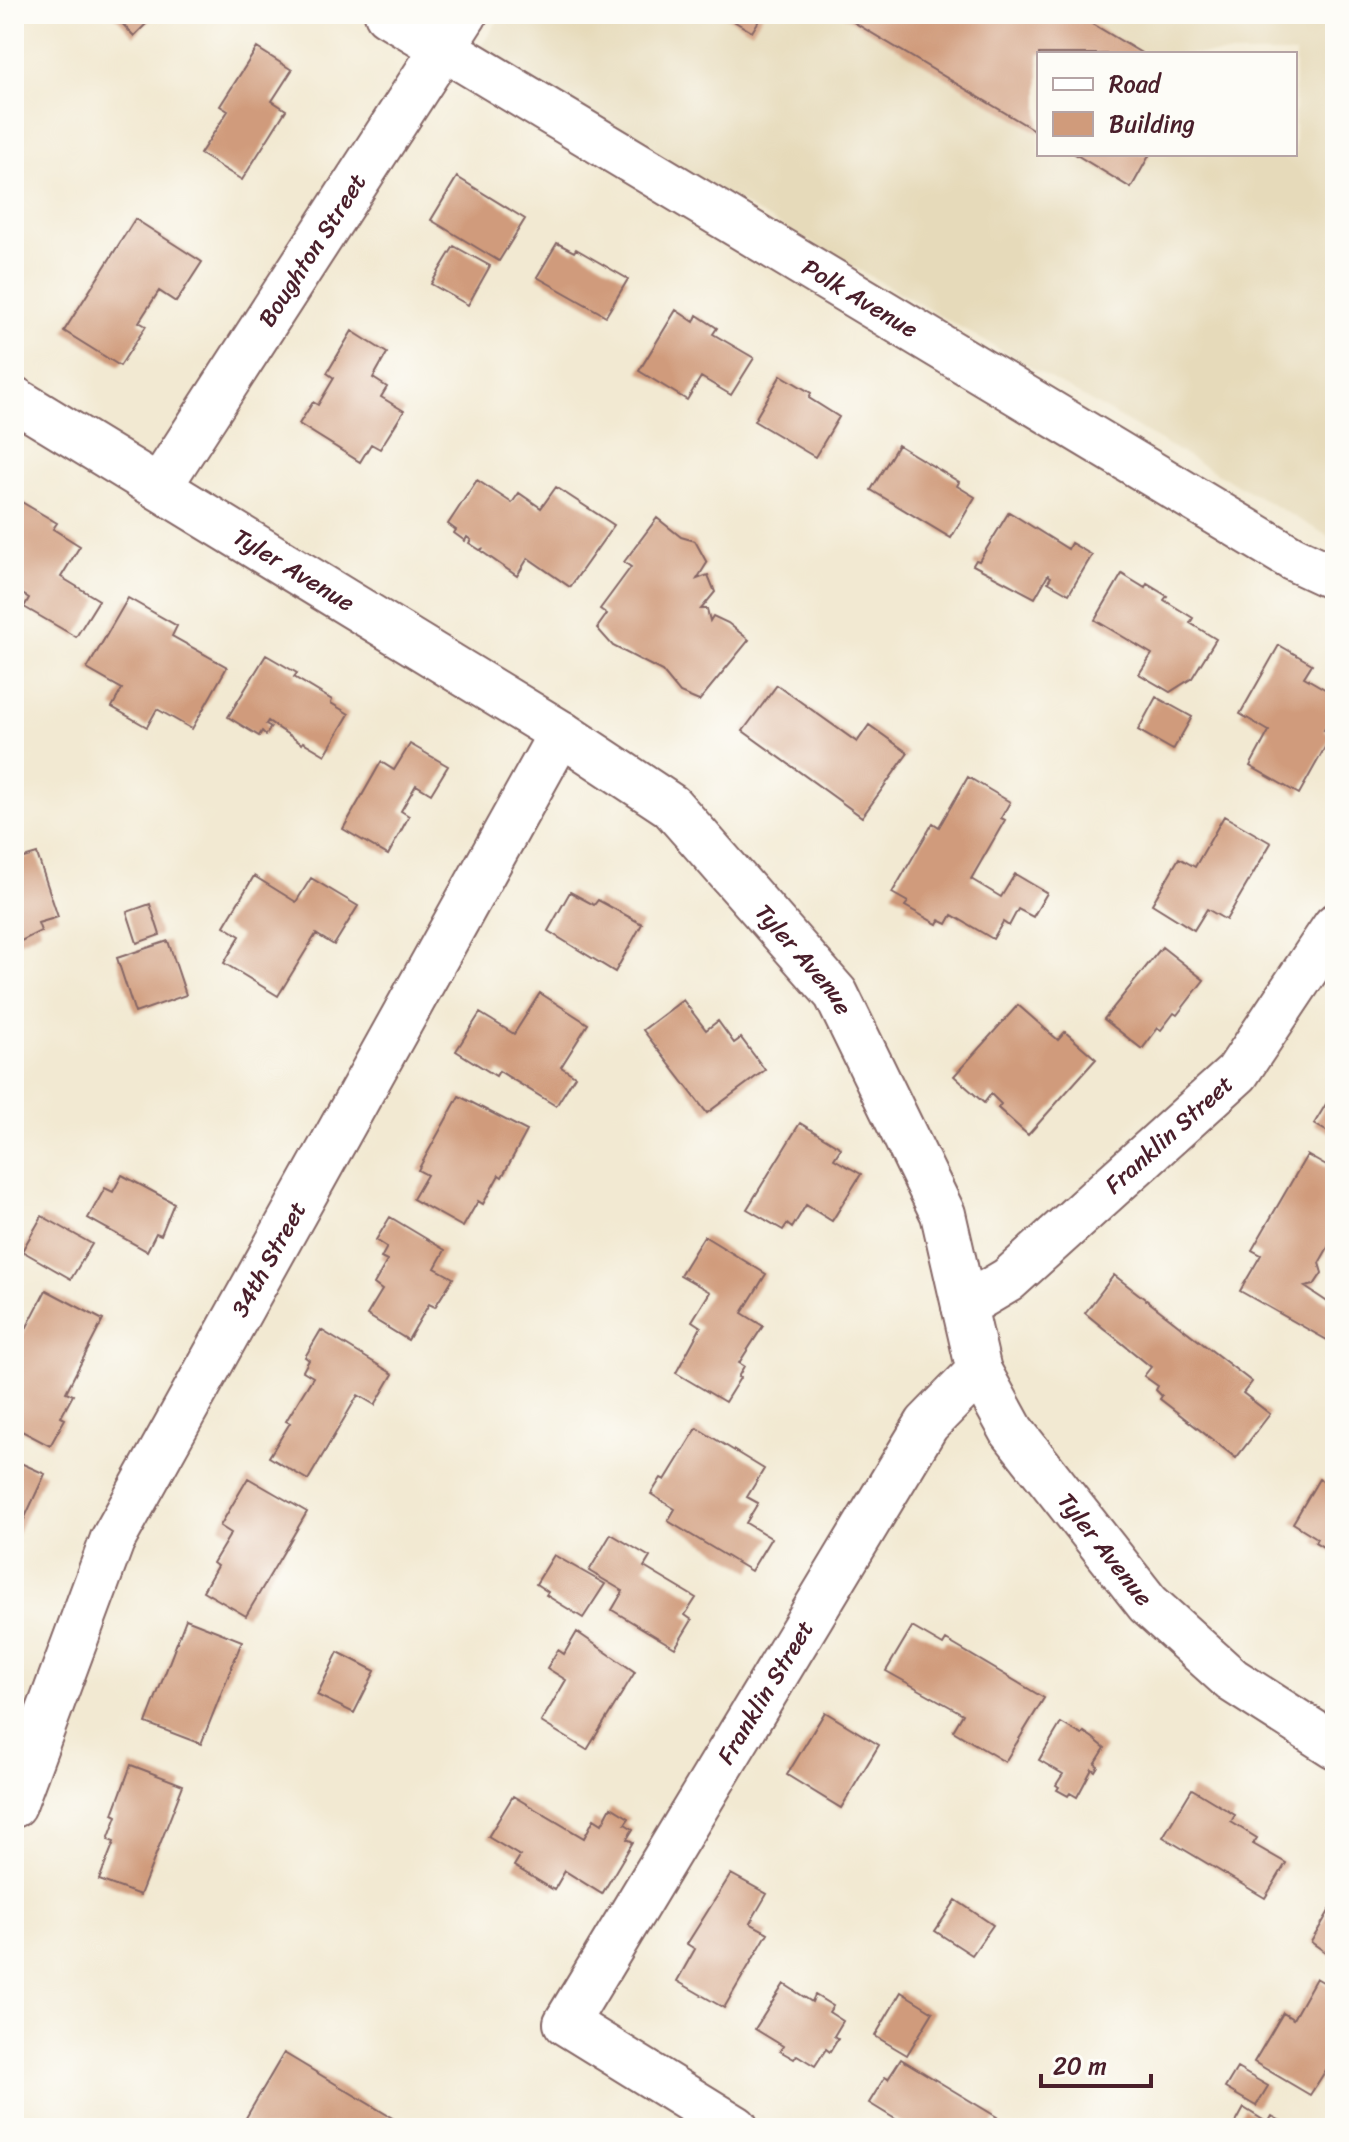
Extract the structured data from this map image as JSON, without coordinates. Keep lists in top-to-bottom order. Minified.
{"streets":{"street":["Boughton Street","Polk Avenue","Tyler Avenue","Franklin Street","34th Street"]},"crossings":[["Boughton Street","Polk Avenue"],["Boughton Street","Tyler Avenue"],["Tyler Avenue","Franklin Street"],["Tyler Avenue","34th Street"]],"legend":["Road","Building"],"scale_bar":"20 m"}
